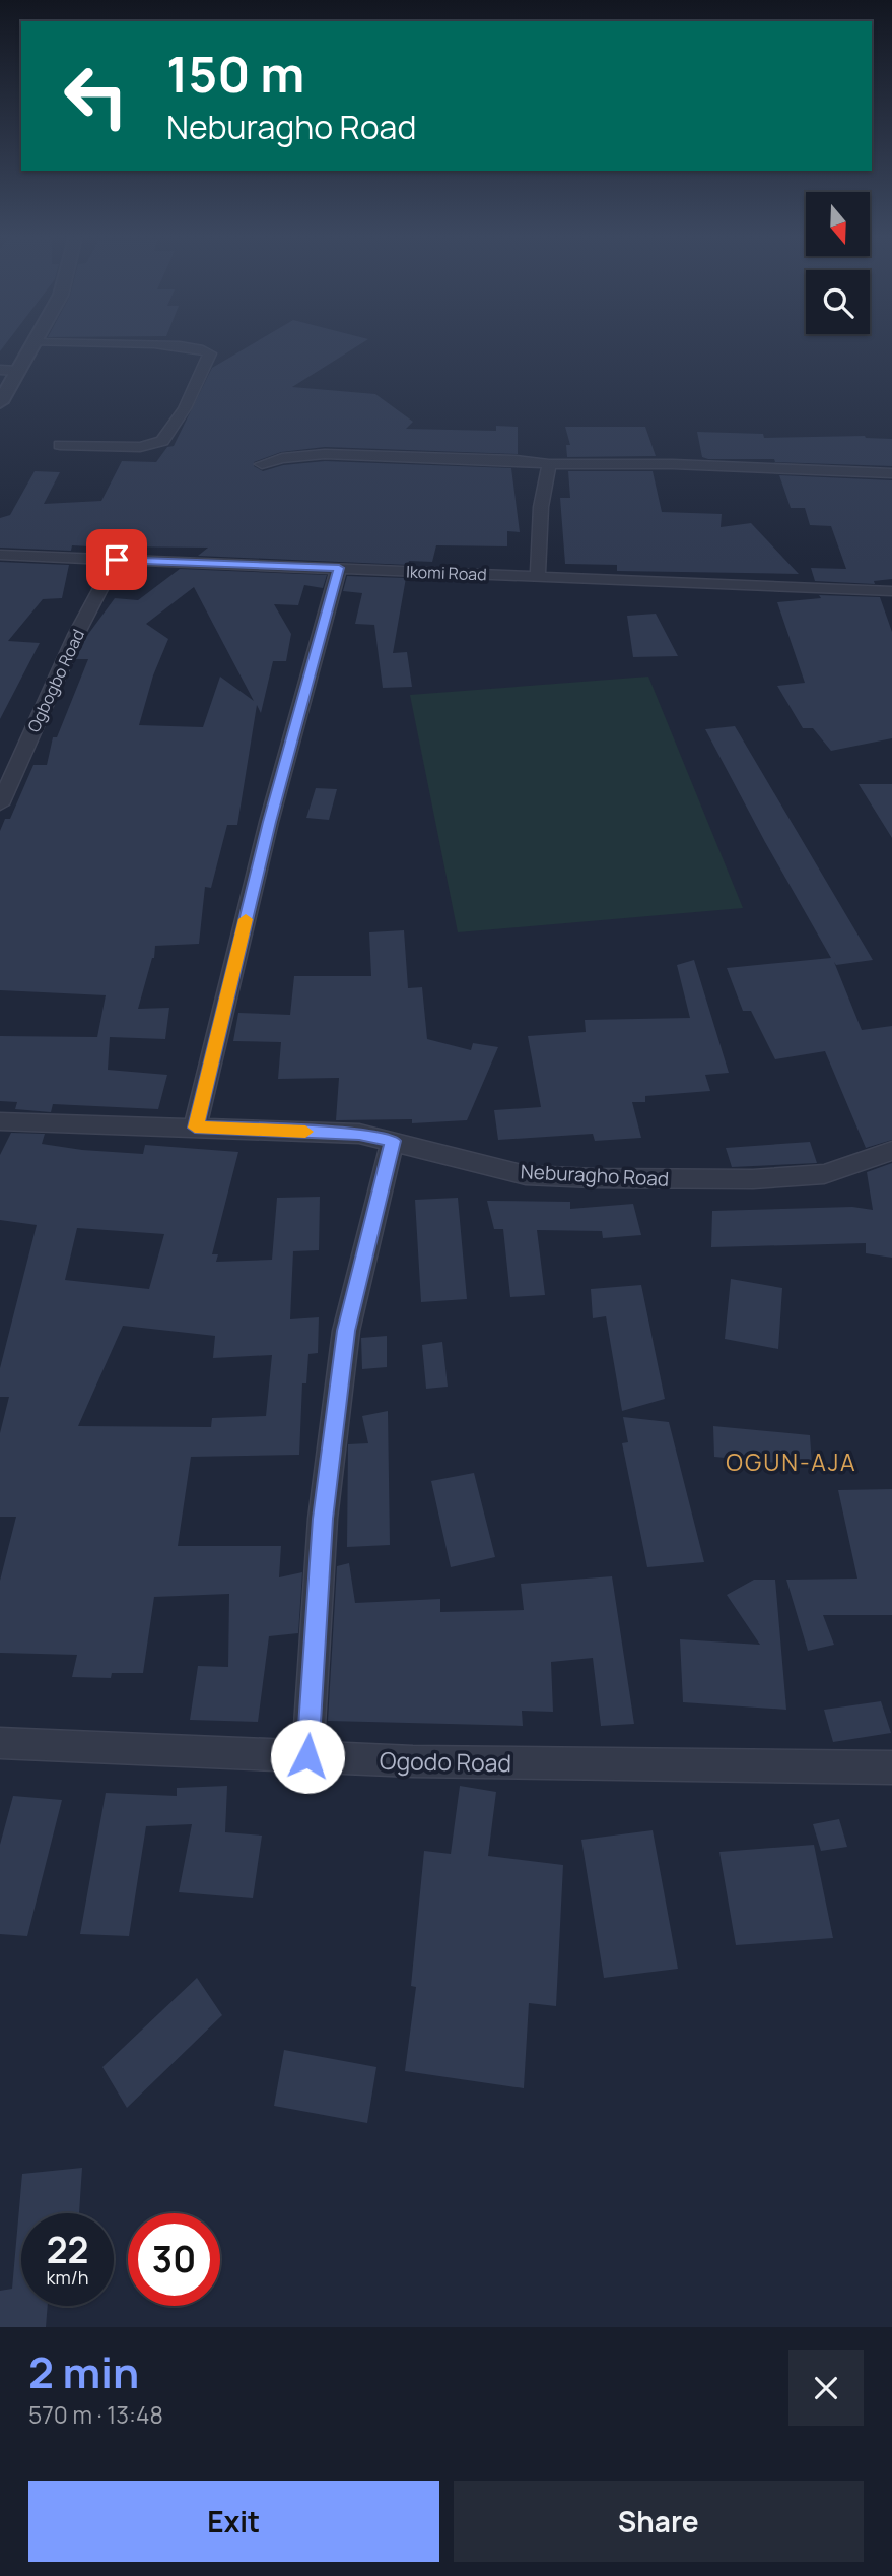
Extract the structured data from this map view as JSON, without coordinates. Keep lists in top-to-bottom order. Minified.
{"streets":{"street":["Ikomi Road","Ogbogbo Road","Neburagho Road","Ogodo Road"]},"crossings":[["Ikomi Road","Ogbogbo Road"]],"districts":["OGUN-AJA"],"north":"bottom","page":{"turn":["150 m","Neburagho Road"],"speed":"22 km/h","limit":"30","heading":["2 min","570 m · 13:48"],"buttons":["Exit","Share"]}}
